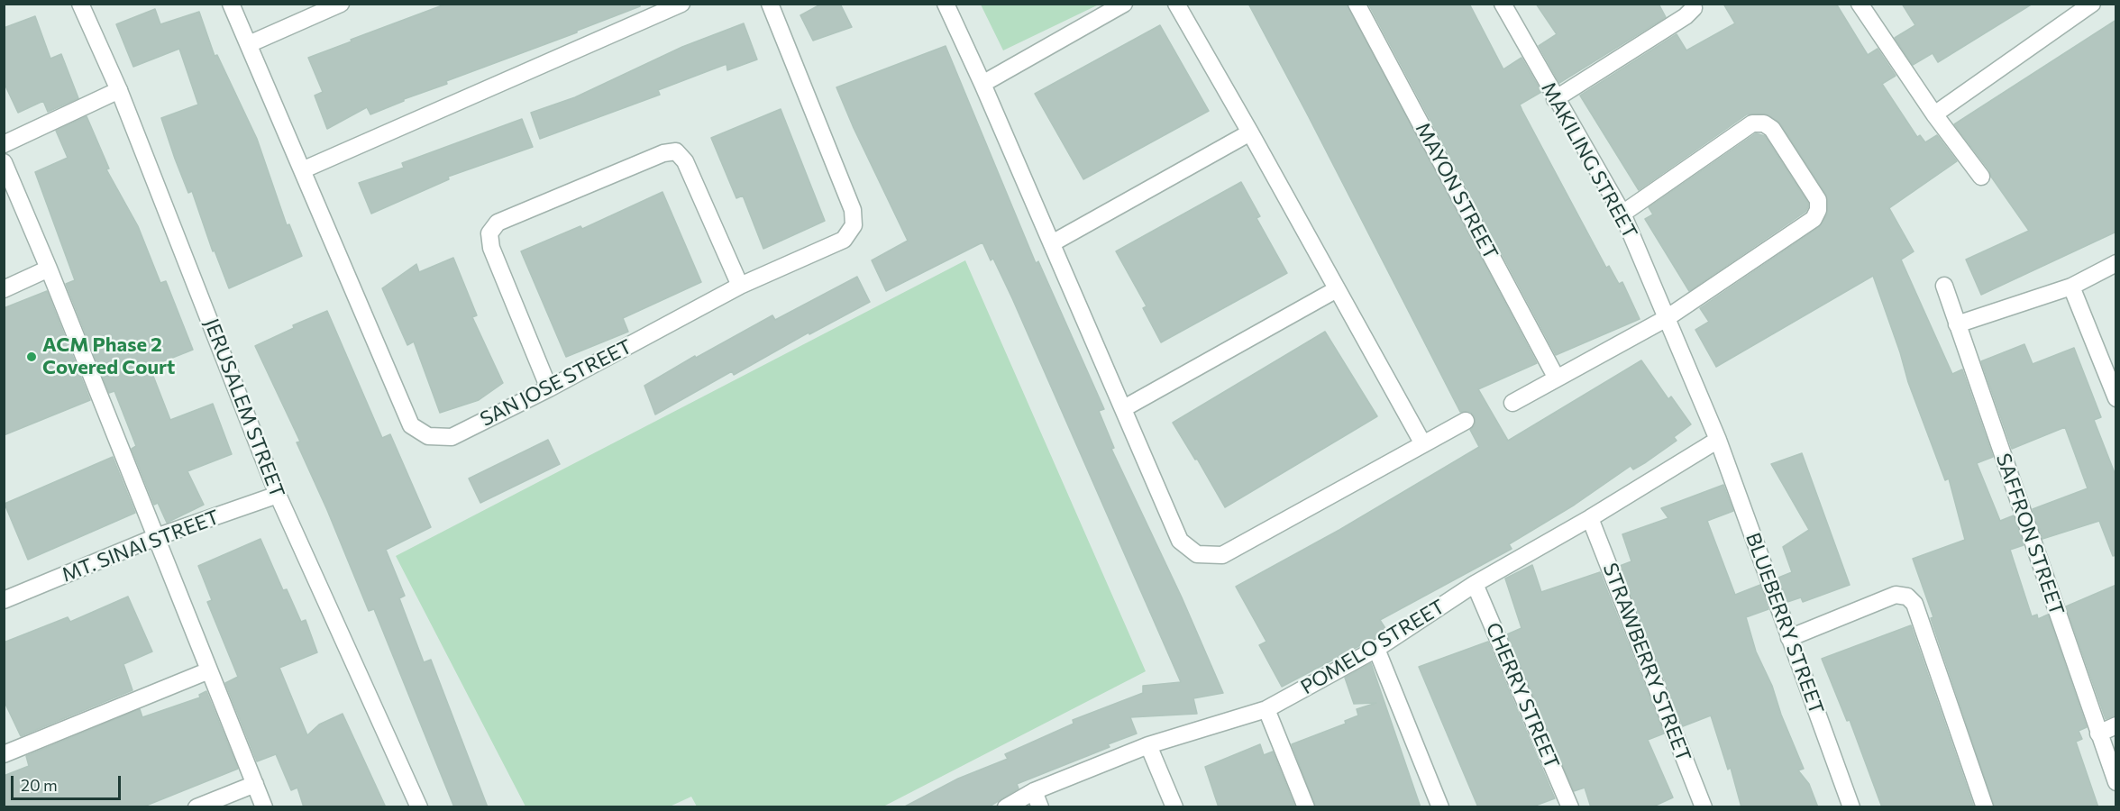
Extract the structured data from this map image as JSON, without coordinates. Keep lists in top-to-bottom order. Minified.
{"streets":{"street":["MAKILING STREET","MAYON STREET","SAN JOSE STREET","JERUSALEM STREET","SAFFRON STREET","MT. SINAI STREET","BLUEBERRY STREET","POMELO STREET","STRAWBERRY STREET","CHERRY STREET"]},"crossings":[["MAKILING STREET","BLUEBERRY STREET"],["MAKILING STREET","POMELO STREET"],["JERUSALEM STREET","MT. SINAI STREET"],["BLUEBERRY STREET","POMELO STREET"],["POMELO STREET","STRAWBERRY STREET"],["POMELO STREET","CHERRY STREET"]],"places":["ACM Phase 2 Covered Court"],"scale_bar":"20 m"}
